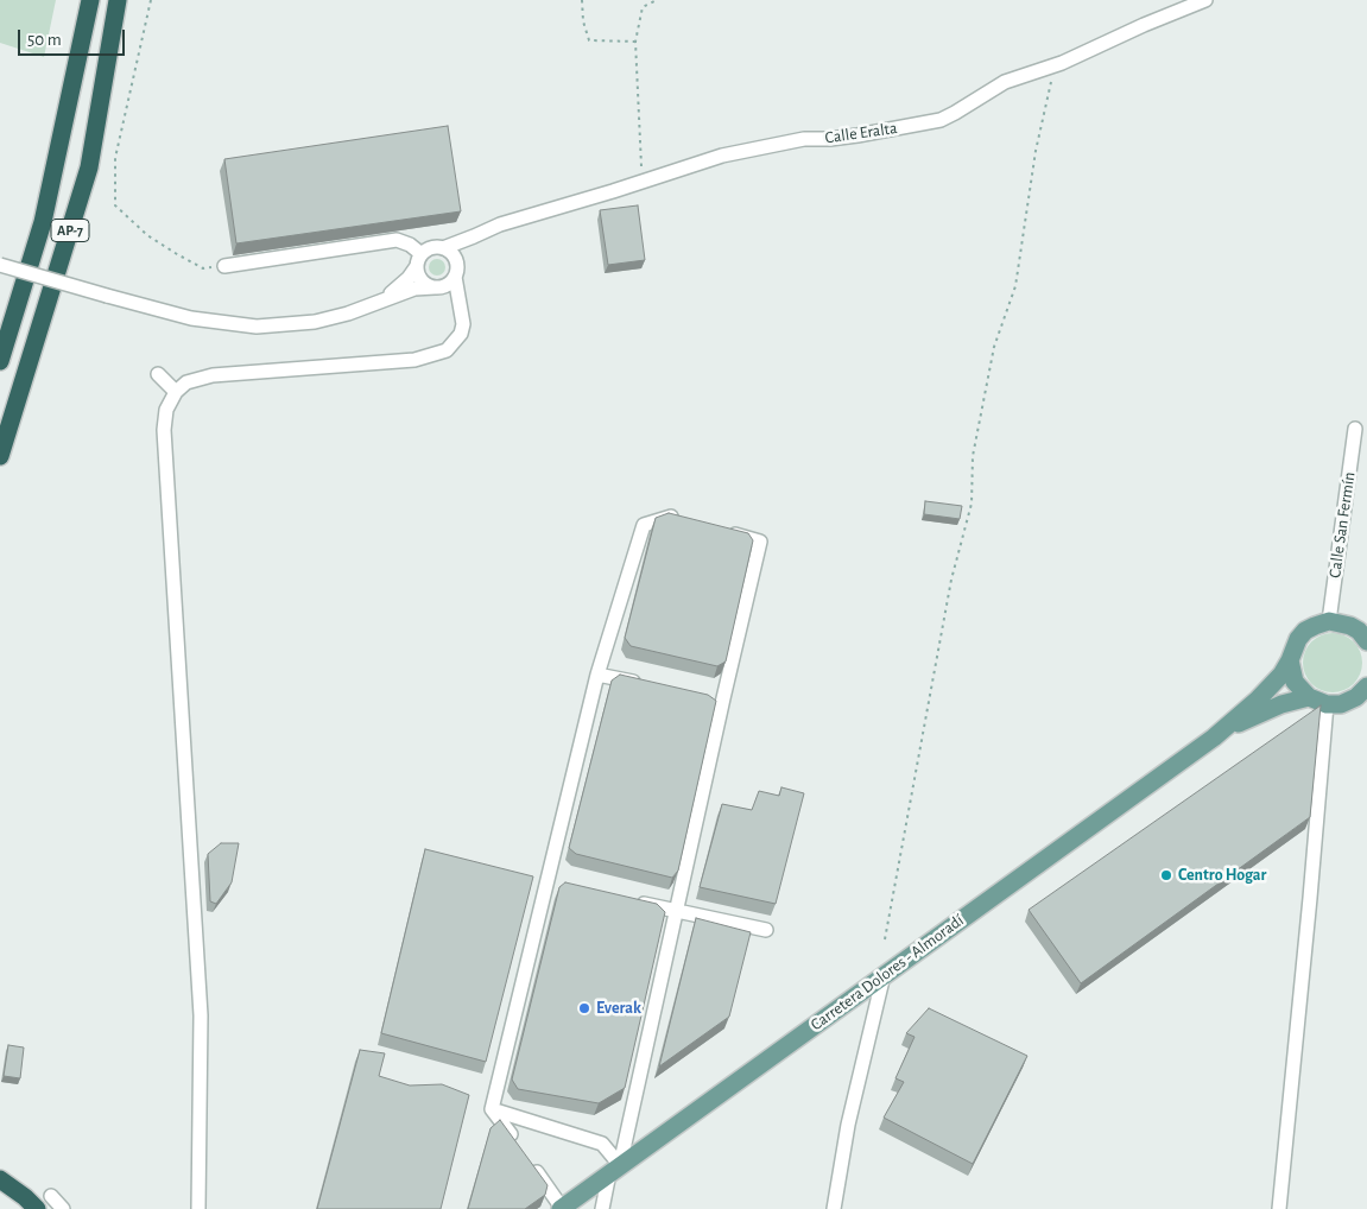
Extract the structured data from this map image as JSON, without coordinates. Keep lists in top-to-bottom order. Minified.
{"streets":{"highway":["AP-7"],"main road":["Carretera Dolores - Almoradí"],"street":["Calle Eralta","Calle San Fermín"]},"places":["Centro Hogar","Everak"],"scale_bar":"50 m"}
